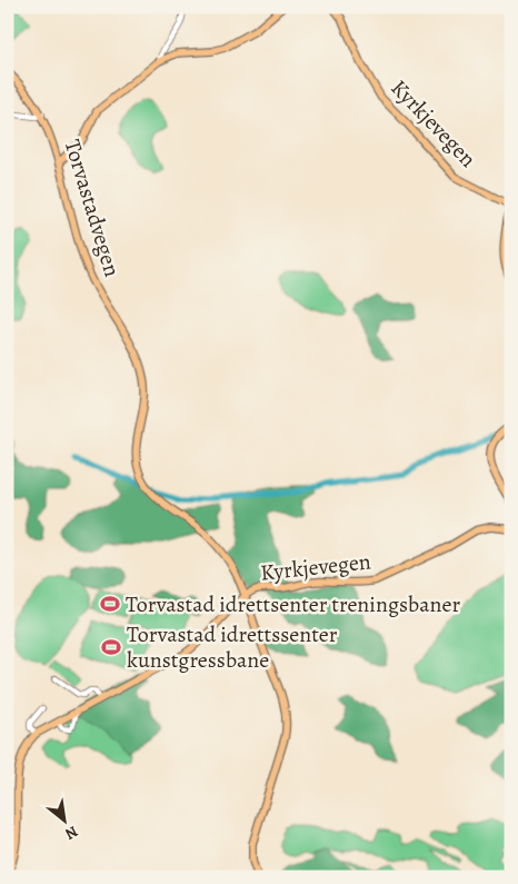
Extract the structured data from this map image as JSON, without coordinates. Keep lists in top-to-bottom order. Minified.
{"streets":{"main road":["Kyrkjevegen","Torvastadvegen"]},"crossings":[["Kyrkjevegen","Torvastadvegen"]],"places":{"sports":["Torvastad idrettsenter treningsbaner","Torvastad idrettssenter kunstgressbane"]},"north":"bottom right"}
